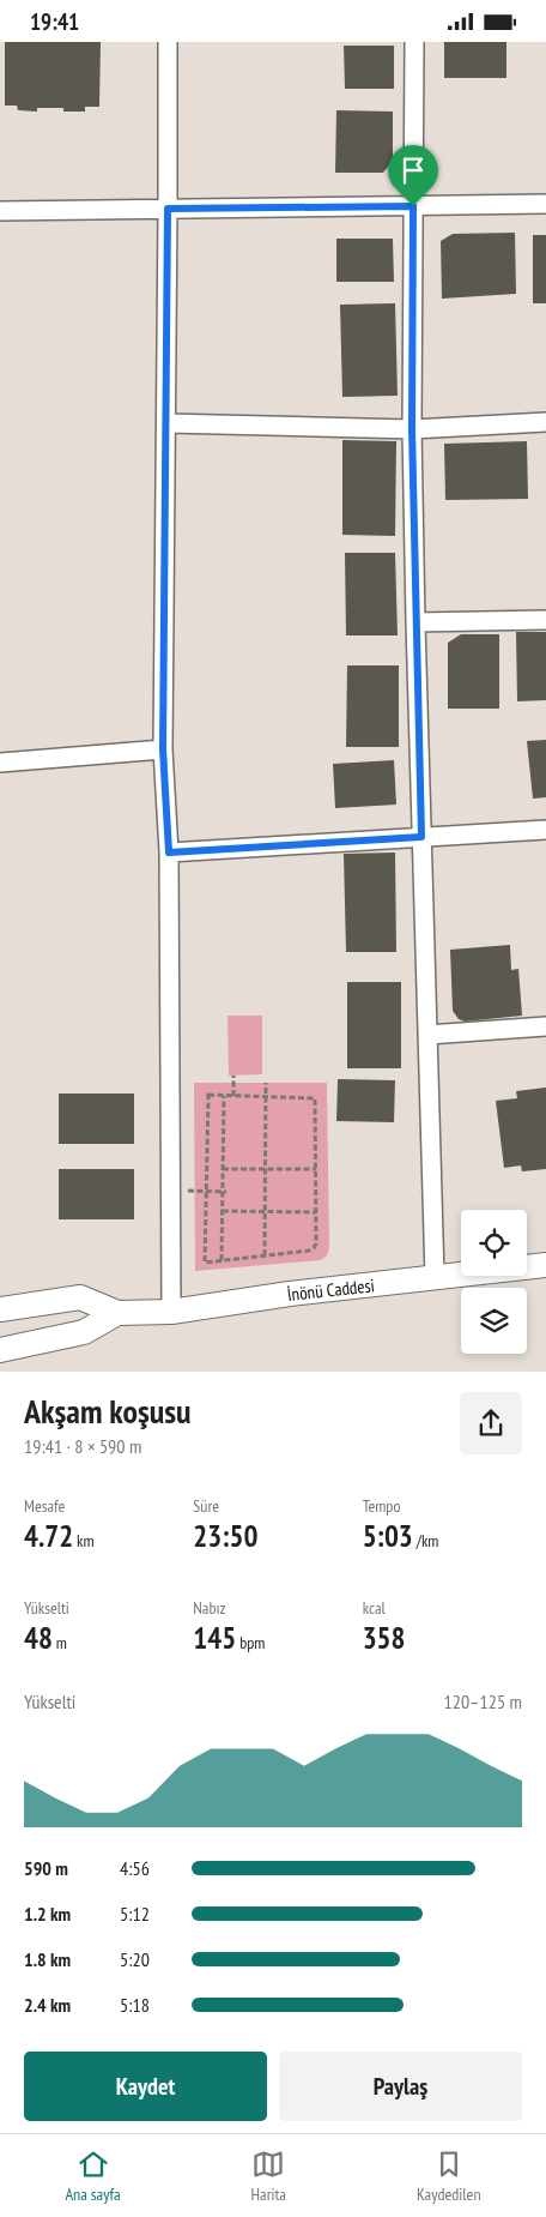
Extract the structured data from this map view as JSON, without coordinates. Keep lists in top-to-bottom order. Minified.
{"streets":{"main road":["İnönü Caddesi"]},"page":{"status":"19:41","heading":["Akşam koşusu","19:41 · 8 × 590 m"],"stats":[["Mesafe","4.72 km"],["Süre","23:50"],["Tempo","5:03 /km"],["Yükselti","48 m"],["Nabız","145 bpm"],["kcal","358"]],"chart":["Yükselti","120–125 m"],"list":[{"name":"590 m","note":"4:56"},{"name":"1.2 km","note":"5:12"},{"name":"1.8 km","note":"5:20"},{"name":"2.4 km","note":"5:18"}],"buttons":["Kaydet","Paylaş"],"tabs":["Ana sayfa","Harita","Kaydedilen"]}}
